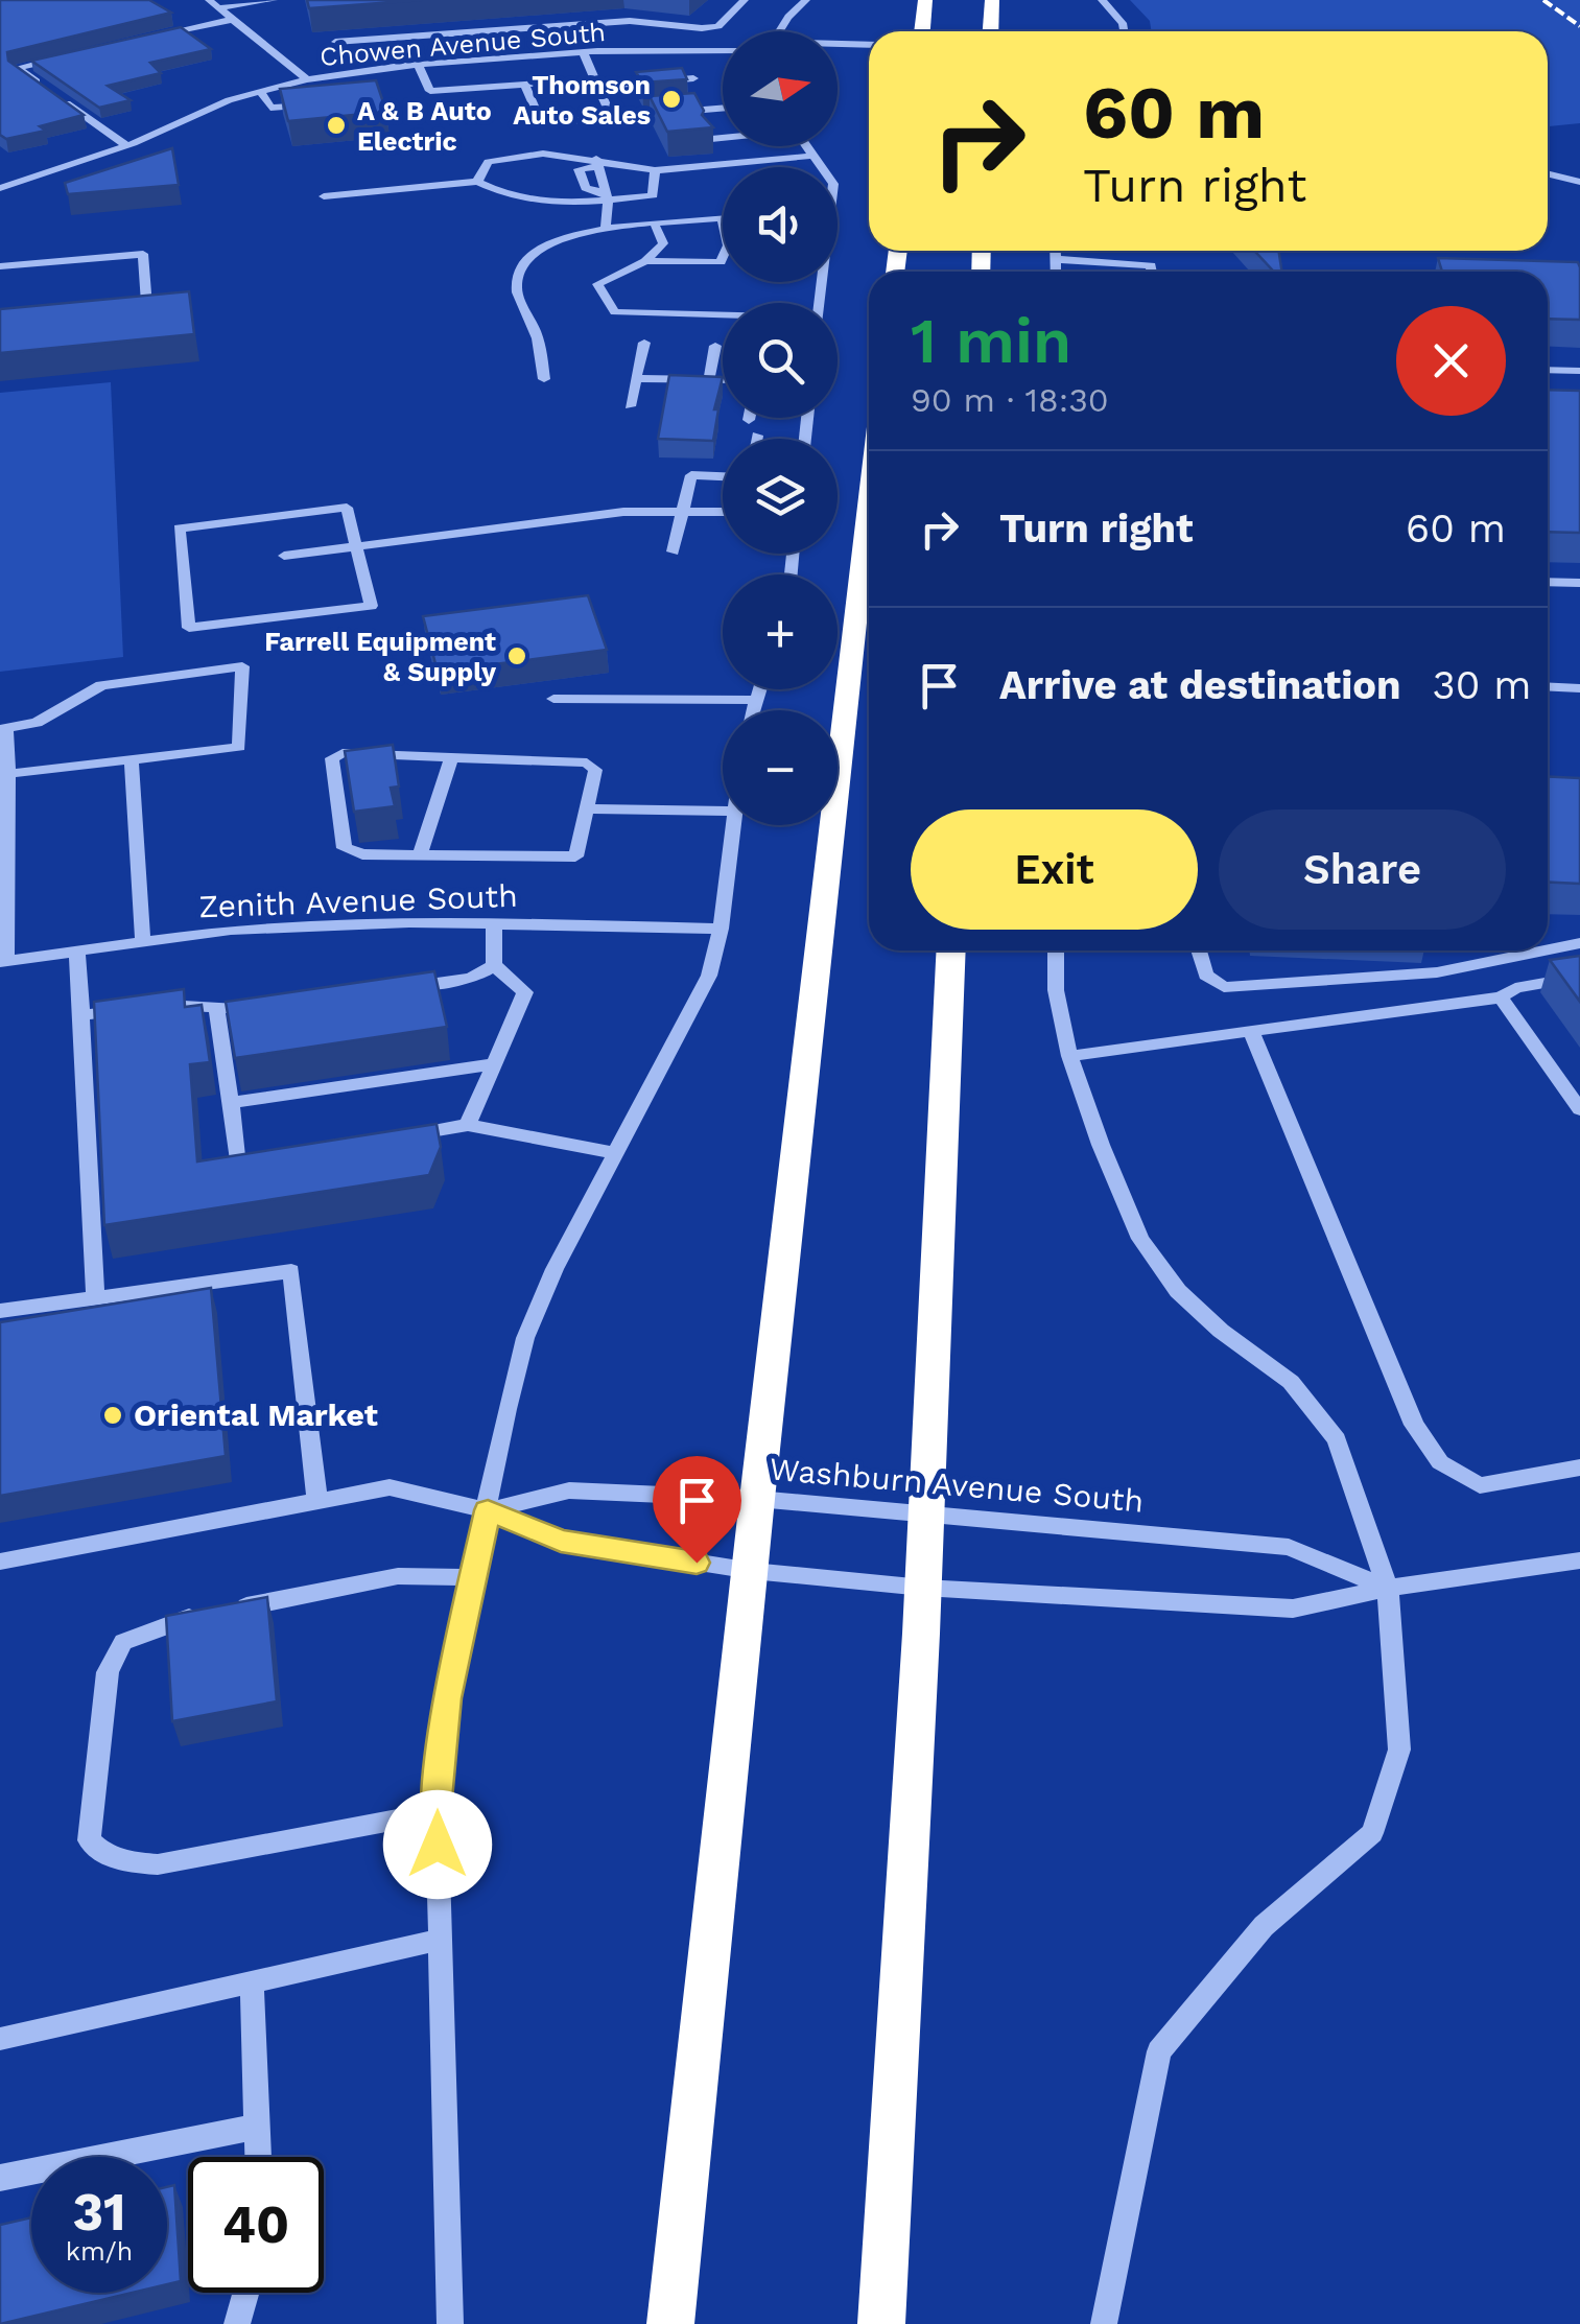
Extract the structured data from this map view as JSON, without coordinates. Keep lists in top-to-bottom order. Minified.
{"streets":{"street":["Chowen Avenue South","Zenith Avenue South","Washburn Avenue South"]},"places":["Thomson Auto Sales","A & B Auto Electric","Farrell Equipment & Supply","Oriental Market"],"north":"right","page":{"map_buttons":["+","−"],"turn":["60 m","Turn right"],"heading":["1 min","90 m · 18:30"],"list":[{"name":"Turn right","value":"60 m"},{"name":"Arrive at destination","value":"30 m"}],"buttons":["Exit","Share"],"speed":"31 km/h","limit":"40"}}
